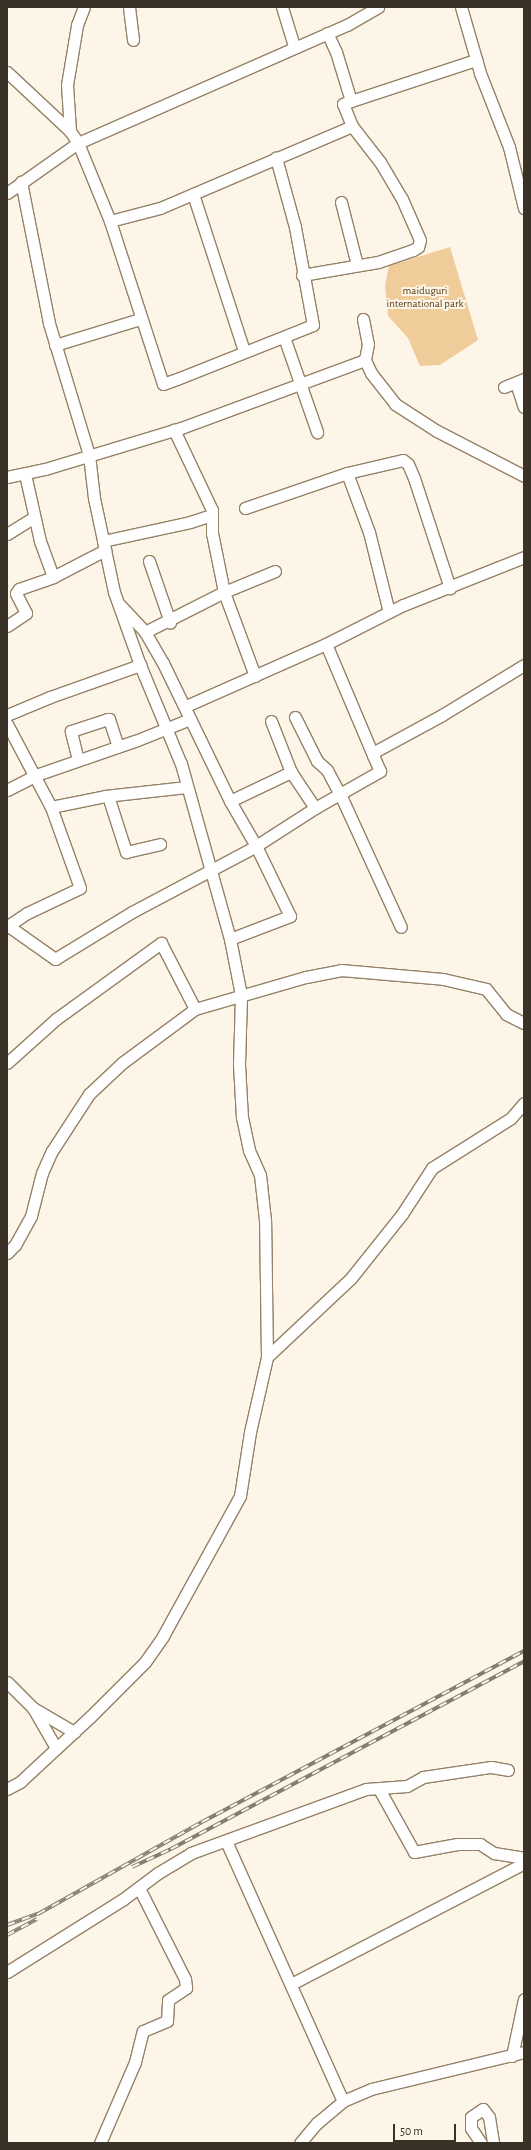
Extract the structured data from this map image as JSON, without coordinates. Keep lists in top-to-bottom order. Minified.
{"parks":["maiduguri international park"],"scale_bar":"50 m"}
